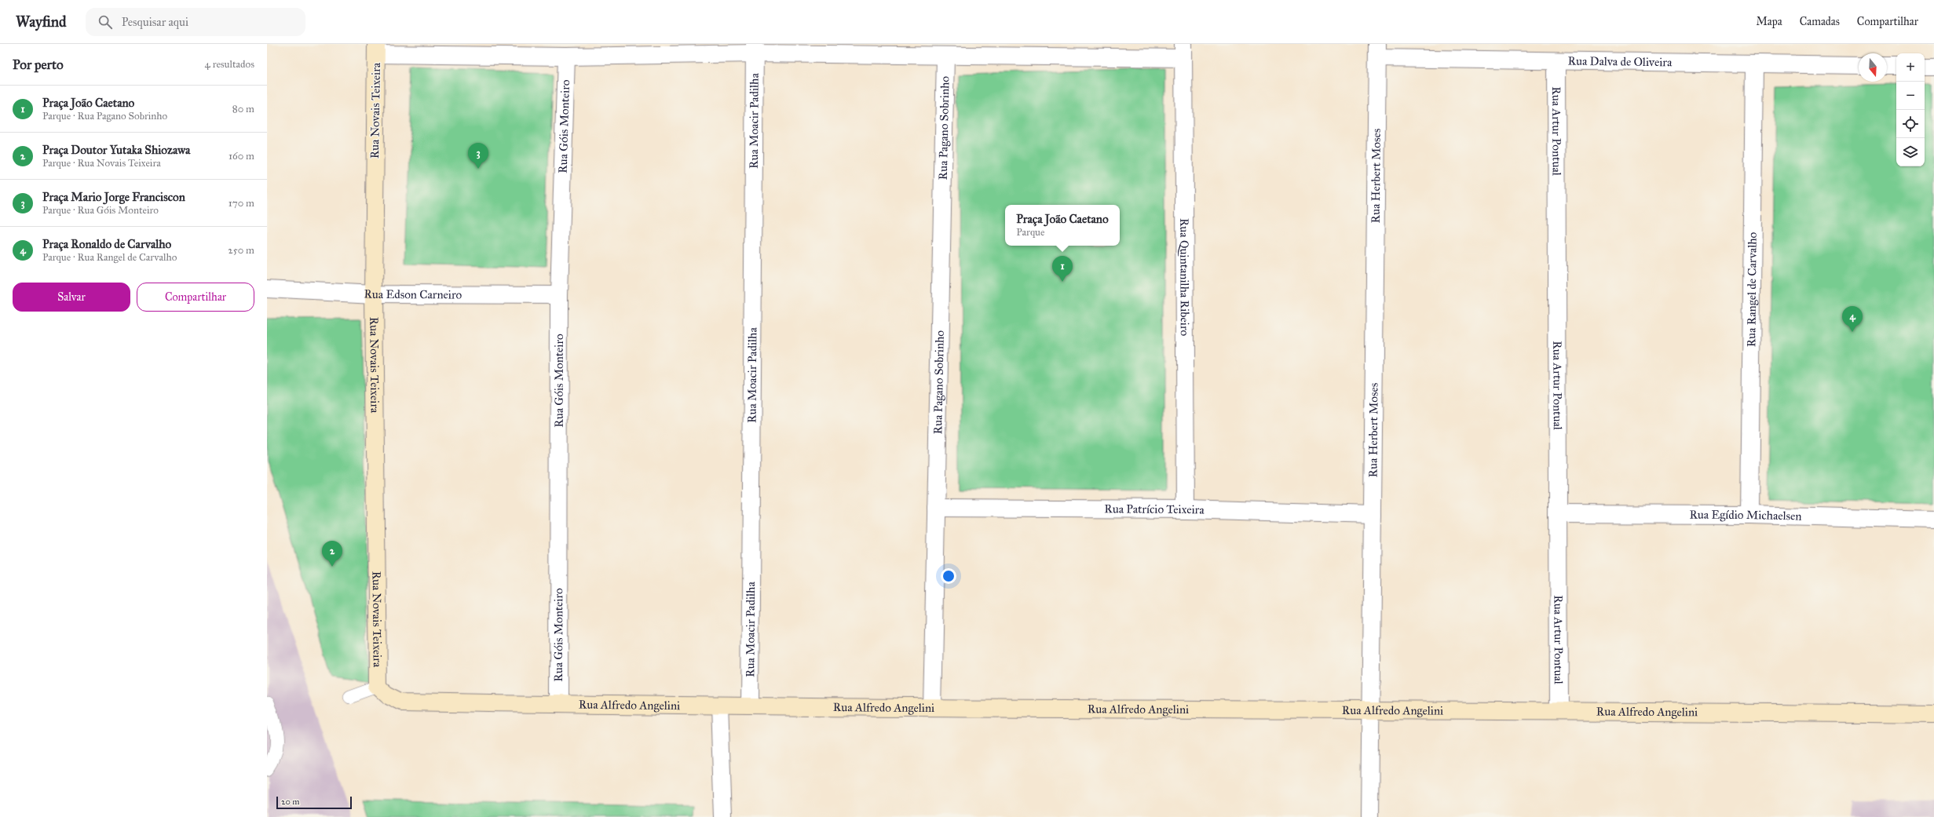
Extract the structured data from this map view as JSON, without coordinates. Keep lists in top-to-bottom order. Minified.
{"streets":{"street":["Rua Dalva de Oliveira","Rua Novais Teixeira","Rua Moacir Padilha","Rua Góis Monteiro","Rua Pagano Sobrinho","Rua Artur Pontual","Rua Herbert Moses","Rua Quintanilha Ribeiro","Rua Rangel de Carvalho","Rua Edson Carneiro","Rua Patrício Teixeira","Rua Egídio Michaelsen","Rua Alfredo Angelini"]},"crossings":[["Rua Dalva de Oliveira","Rua Artur Pontual"],["Rua Dalva de Oliveira","Rua Herbert Moses"],["Rua Dalva de Oliveira","Rua Rangel de Carvalho"],["Rua Novais Teixeira","Rua Edson Carneiro"],["Rua Novais Teixeira","Rua Alfredo Angelini"],["Rua Moacir Padilha","Rua Alfredo Angelini"],["Rua Góis Monteiro","Rua Edson Carneiro"],["Rua Góis Monteiro","Rua Alfredo Angelini"],["Rua Pagano Sobrinho","Rua Patrício Teixeira"],["Rua Pagano Sobrinho","Rua Alfredo Angelini"],["Rua Artur Pontual","Rua Egídio Michaelsen"],["Rua Artur Pontual","Rua Alfredo Angelini"],["Rua Herbert Moses","Rua Patrício Teixeira"],["Rua Herbert Moses","Rua Alfredo Angelini"],["Rua Quintanilha Ribeiro","Rua Patrício Teixeira"],["Rua Rangel de Carvalho","Rua Egídio Michaelsen"]],"scale_bar":"20 m","north":"bottom","page":{"header":"Wayfind","search":"Pesquisar aqui","nav":["Mapa","Camadas","Compartilhar"],"heading":["Por perto","4 resultados"],"map_buttons":["+","−"],"list":[{"mark":"1","name":"Praça João Caetano","note":"Parque · Rua Pagano Sobrinho","value":"80 m"},{"mark":"2","name":"Praça Doutor Yutaka Shiozawa","note":"Parque · Rua Novais Teixeira","value":"160 m"},{"mark":"3","name":"Praça Mario Jorge Franciscon","note":"Parque · Rua Góis Monteiro","value":"170 m"},{"mark":"4","name":"Praça Ronaldo de Carvalho","note":"Parque · Rua Rangel de Carvalho","value":"250 m"}],"pins":["3","1","4","2"],"popup":["Praça João Caetano","Parque"],"buttons":["Salvar","Compartilhar"],"scale":"20 m"}}
